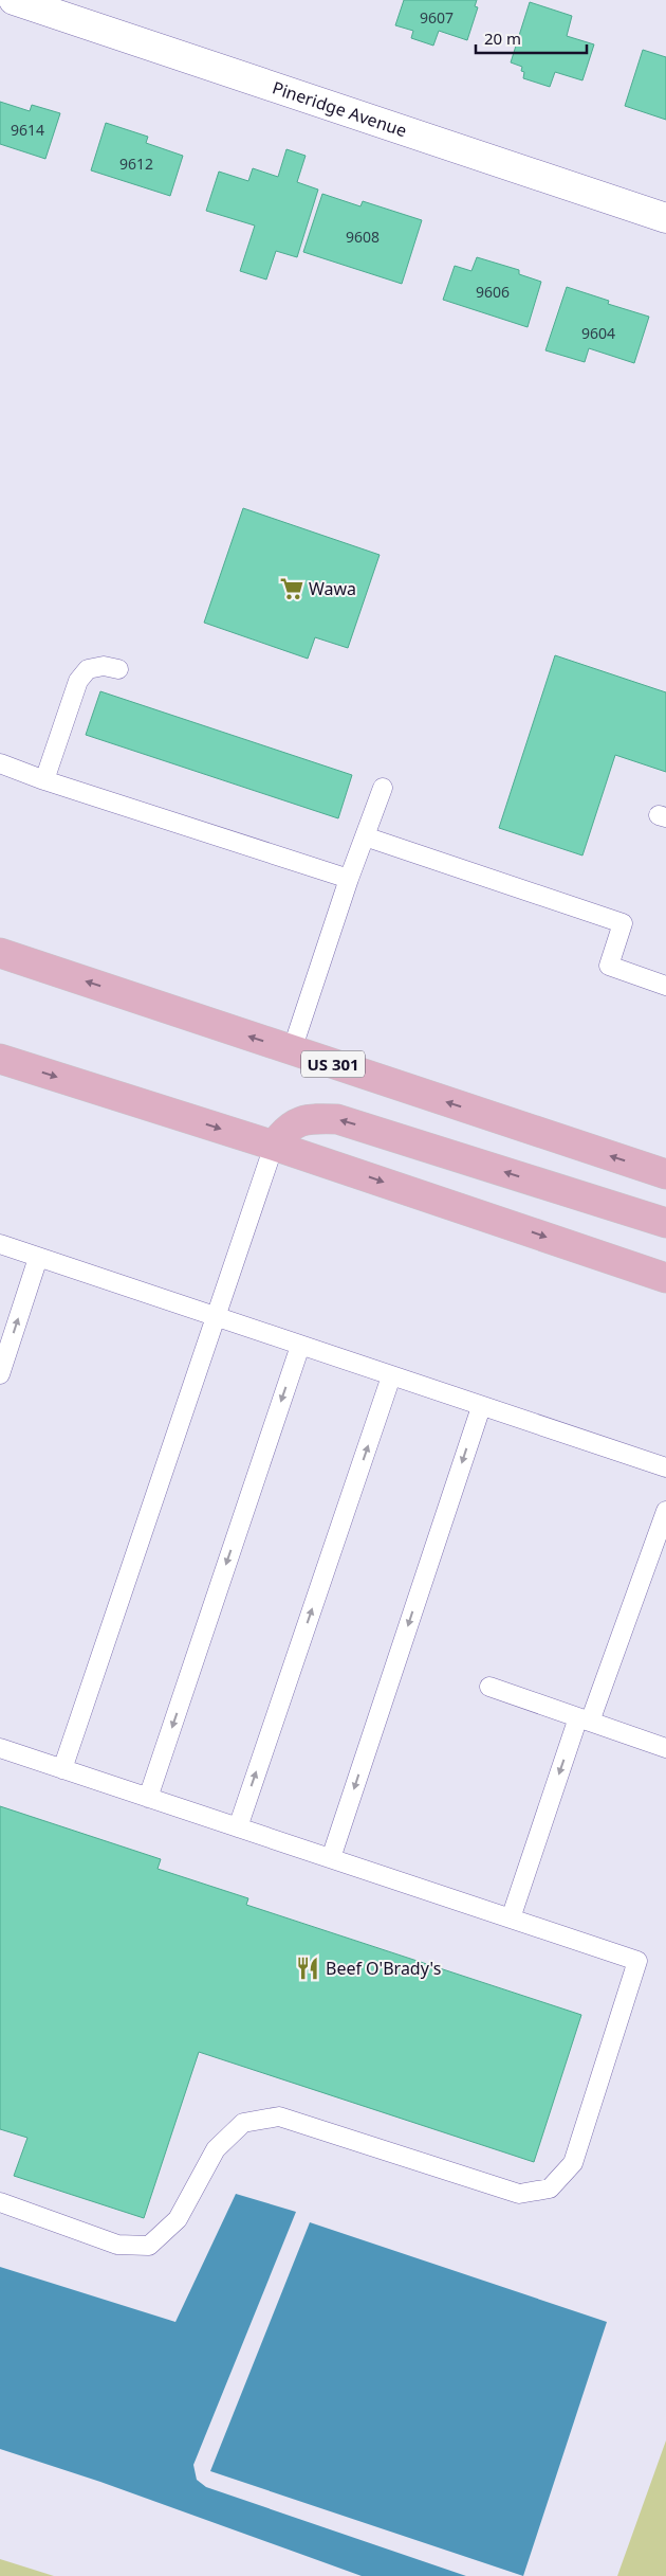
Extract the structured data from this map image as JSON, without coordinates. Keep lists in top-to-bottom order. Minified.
{"streets":{"main road":["US 301"],"street":["Pineridge Avenue"]},"places":{"supermarket":["Wawa"],"restaurant":["Beef O'Brady's"]},"house_numbers":["9607","9614","9612","9608","9606","9604"],"scale_bar":"20 m"}
